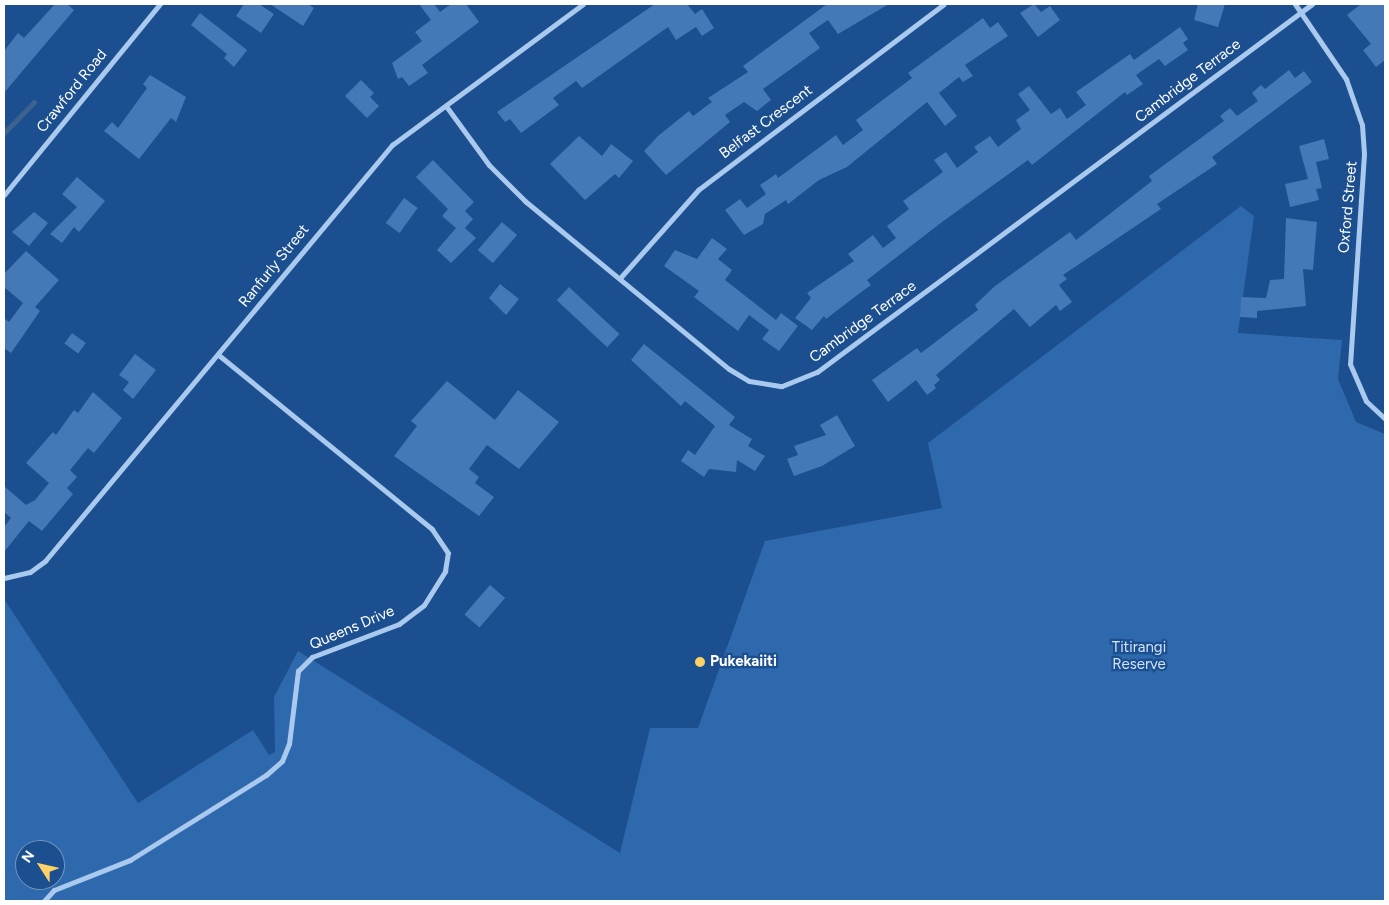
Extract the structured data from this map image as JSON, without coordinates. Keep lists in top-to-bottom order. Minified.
{"streets":{"street":["Cambridge Terrace","Crawford Road","Belfast Crescent","Oxford Street","Ranfurly Street","Queens Drive"]},"crossings":[["Cambridge Terrace","Belfast Crescent"],["Cambridge Terrace","Oxford Street"],["Cambridge Terrace","Ranfurly Street"],["Ranfurly Street","Queens Drive"]],"parks":["Titirangi Reserve"],"places":["Pukekaiiti"],"north":"top left"}
